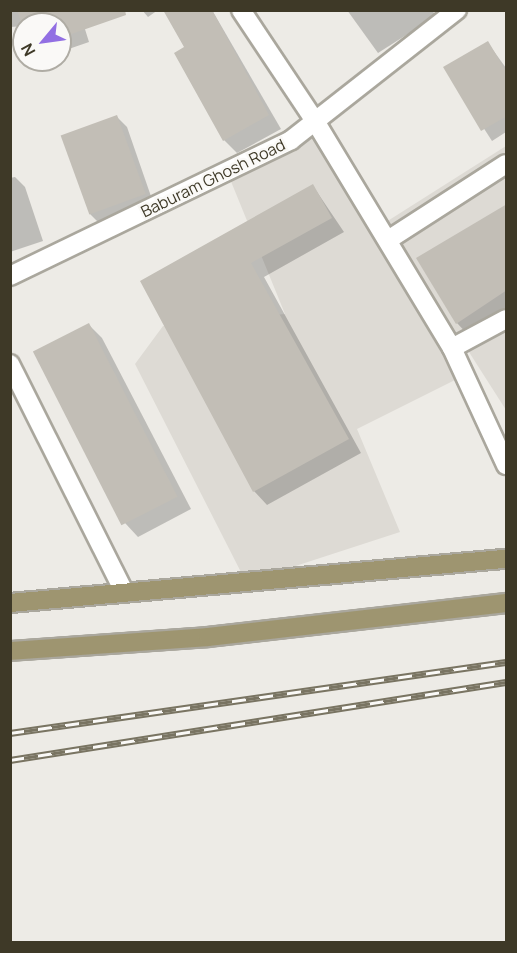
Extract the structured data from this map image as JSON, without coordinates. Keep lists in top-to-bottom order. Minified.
{"streets":{"street":["Baburam Ghosh Road"]},"north":"bottom left"}
